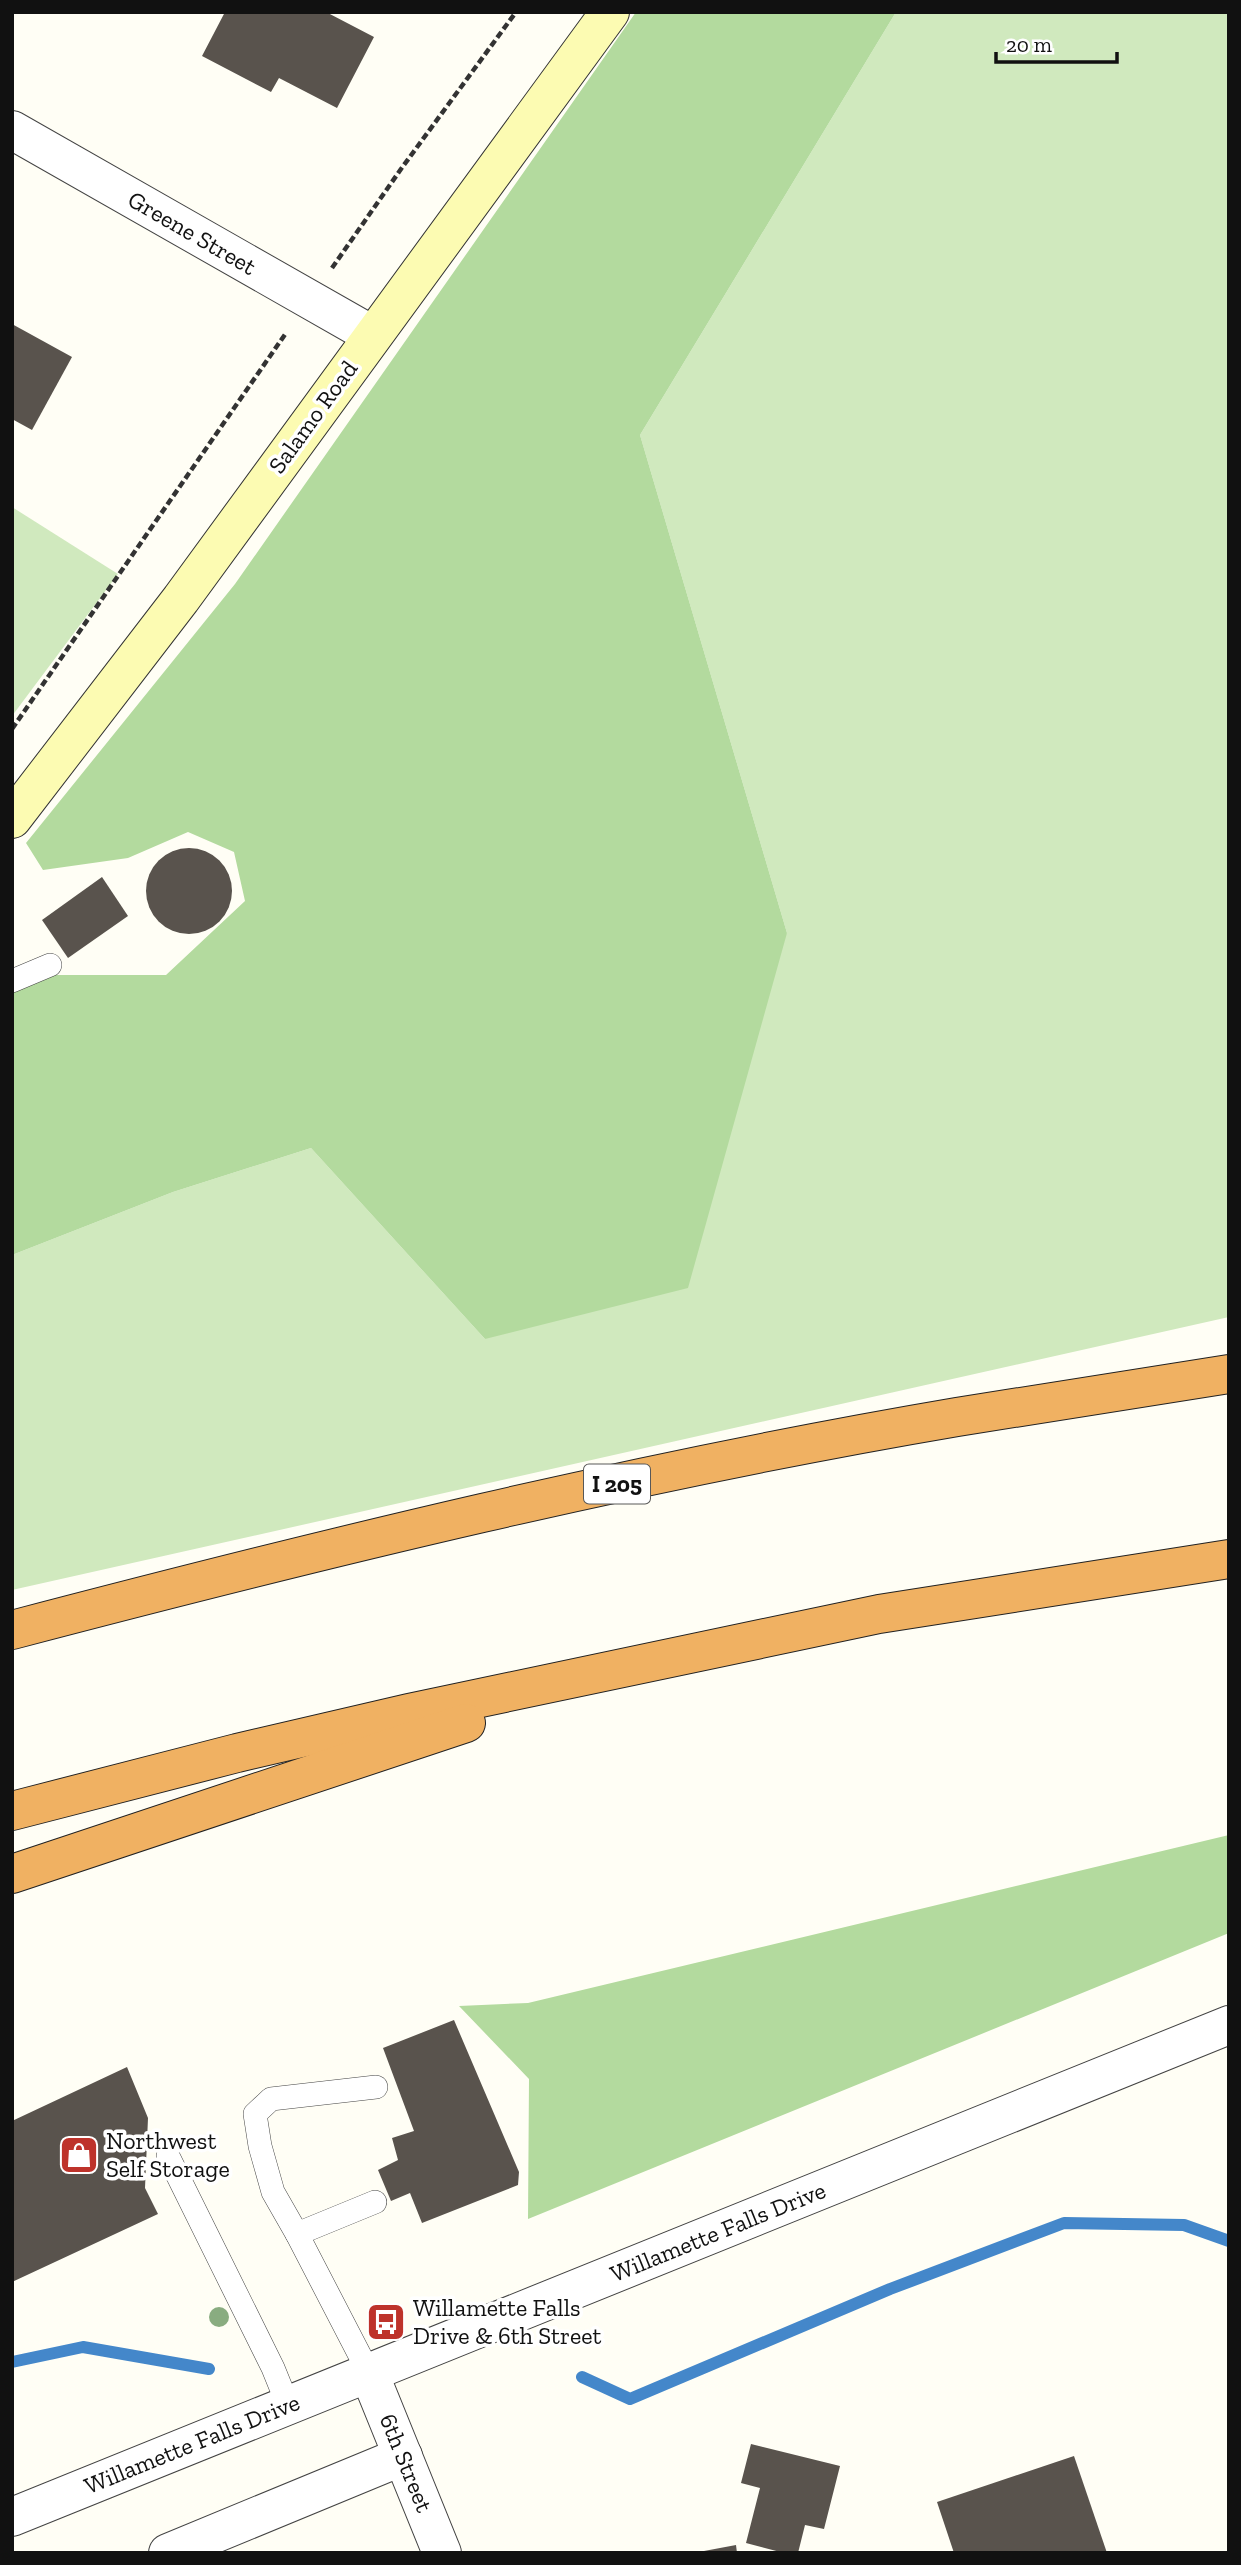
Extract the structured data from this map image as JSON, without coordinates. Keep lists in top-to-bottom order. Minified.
{"streets":{"highway":["I 205"],"main road":["Salamo Road"],"street":["Greene Street","Willamette Falls Drive","6th Street"]},"crossings":[["Greene Street","Salamo Road"],["Willamette Falls Drive","6th Street"]],"places":{"shop":["Northwest Self Storage"],"bus stop":["Willamette Falls Drive & 6th Street"]},"scale_bar":"20 m"}
